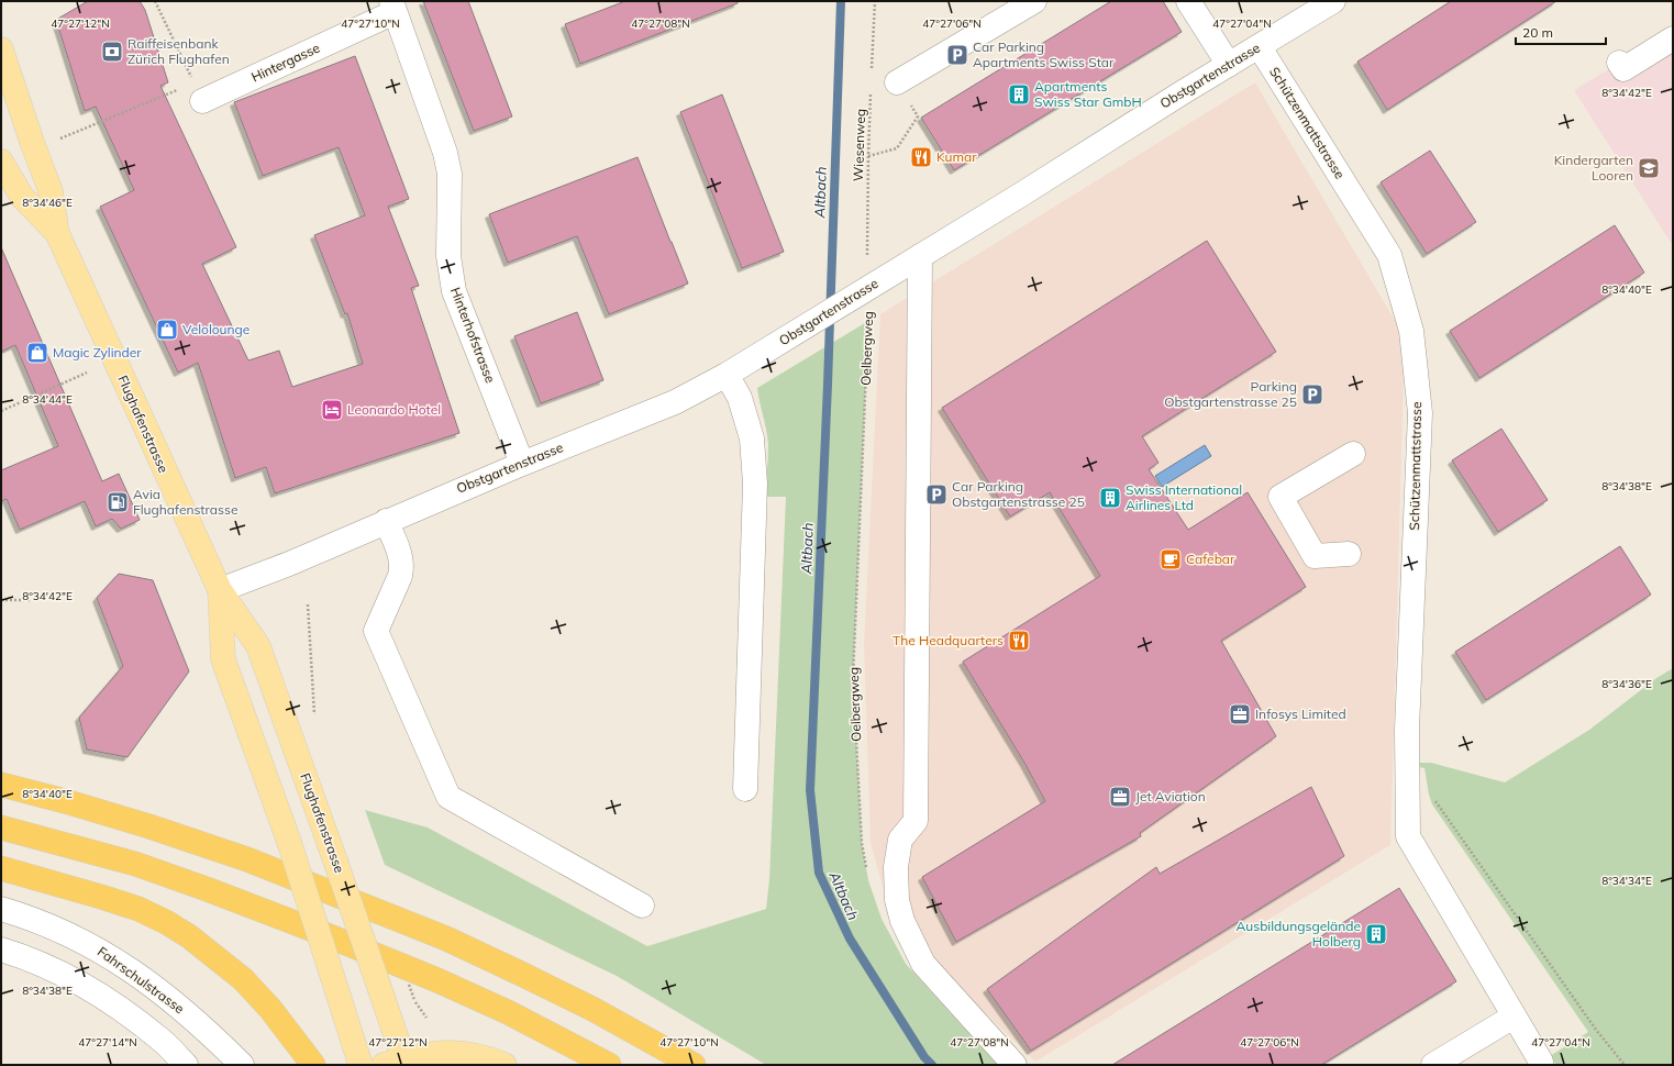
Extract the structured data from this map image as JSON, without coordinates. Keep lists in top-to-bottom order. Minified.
{"streets":{"main road":["Flughafenstrasse"],"street":["Hintergasse","Obstgartenstrasse","Schützenmattstrasse","Hinterhofstrasse","Fahrschulstrasse"],"path":["Wiesenweg","Oelbergweg"]},"crossings":[["Hintergasse","Hinterhofstrasse"],["Obstgartenstrasse","Schützenmattstrasse"],["Obstgartenstrasse","Wiesenweg"],["Obstgartenstrasse","Hinterhofstrasse"],["Obstgartenstrasse","Oelbergweg"],["Obstgartenstrasse","Flughafenstrasse"],["Wiesenweg","Oelbergweg"]],"water":["Altbach"],"places":{"bank":["Raiffeisenbank Zürich Flughafen"],"parking":["Car Parking Apartments Swiss Star","Parking Obstgartenstrasse 25","Car Parking Obstgartenstrasse 25"],"building":["Apartments Swiss Star GmbH","Swiss International Airlines Ltd","Ausbildungsgelände Holberg"],"restaurant":["Kumar","The Headquarters"],"school or university":["Kindergarten Looren"],"shop":["Velolounge","Magic Zylinder"],"hotel":["Leonardo Hotel"],"fuel station":["Avia Flughafenstrasse"],"cafe":["Cafebar"],"office":["Infosys Limited","Jet Aviation"]},"scale_bar":"20 m","coordinates":["47°27'12\"N","47°27'10\"N","47°27'08\"N","47°27'06\"N","47°27'04\"N","8°34'42\"E","8°34'46\"E","8°34'40\"E","8°34'44\"E","8°34'38\"E","8°34'36\"E","8°34'34\"E","47°27'14\"N"]}
